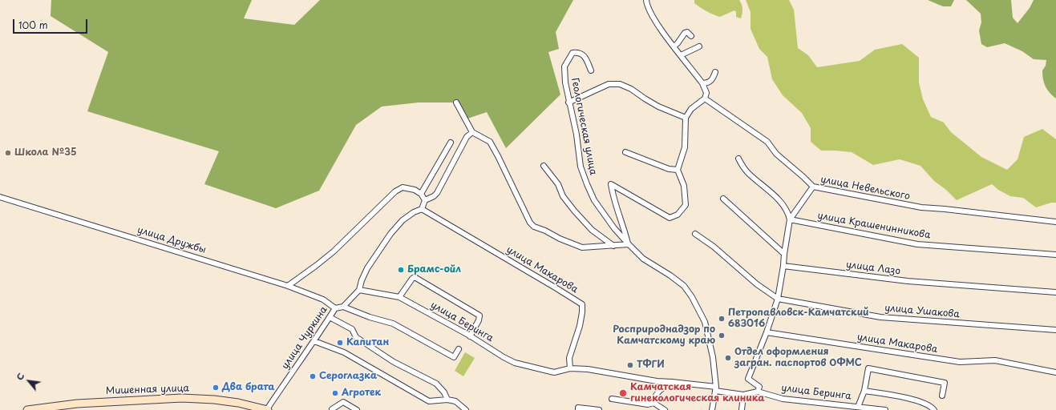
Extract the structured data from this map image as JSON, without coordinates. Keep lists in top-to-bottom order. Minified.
{"streets":{"main road":["Мишенная улица"],"street":["Геологическая улица","улица Невельского","улица Крашенинникова","улица Дружбы","улица Лазо","улица Макарова","улица Ушакова","улица Беринга","улица Чуркина"]},"crossings":[["Геологическая улица","улица Беринга"],["улица Дружбы","улица Чуркина"],["улица Макарова","улица Беринга"],["улица Макарова","улица Чуркина"],["улица Беринга","улица Чуркина"],["улица Чуркина","Мишенная улица"]],"places":["Школа №35","Брамс-ойл","Петропавловск-Камчатский 683016","Росприроднадзор по Камчатскому краю","Капитан","Отдел оформления загран. паспортов ОФМС","ТФГИ","Сероглазка","Два брата","Агротек","Камчатская гинекологическая клиника"],"scale_bar":"100 m","north":"top left"}
